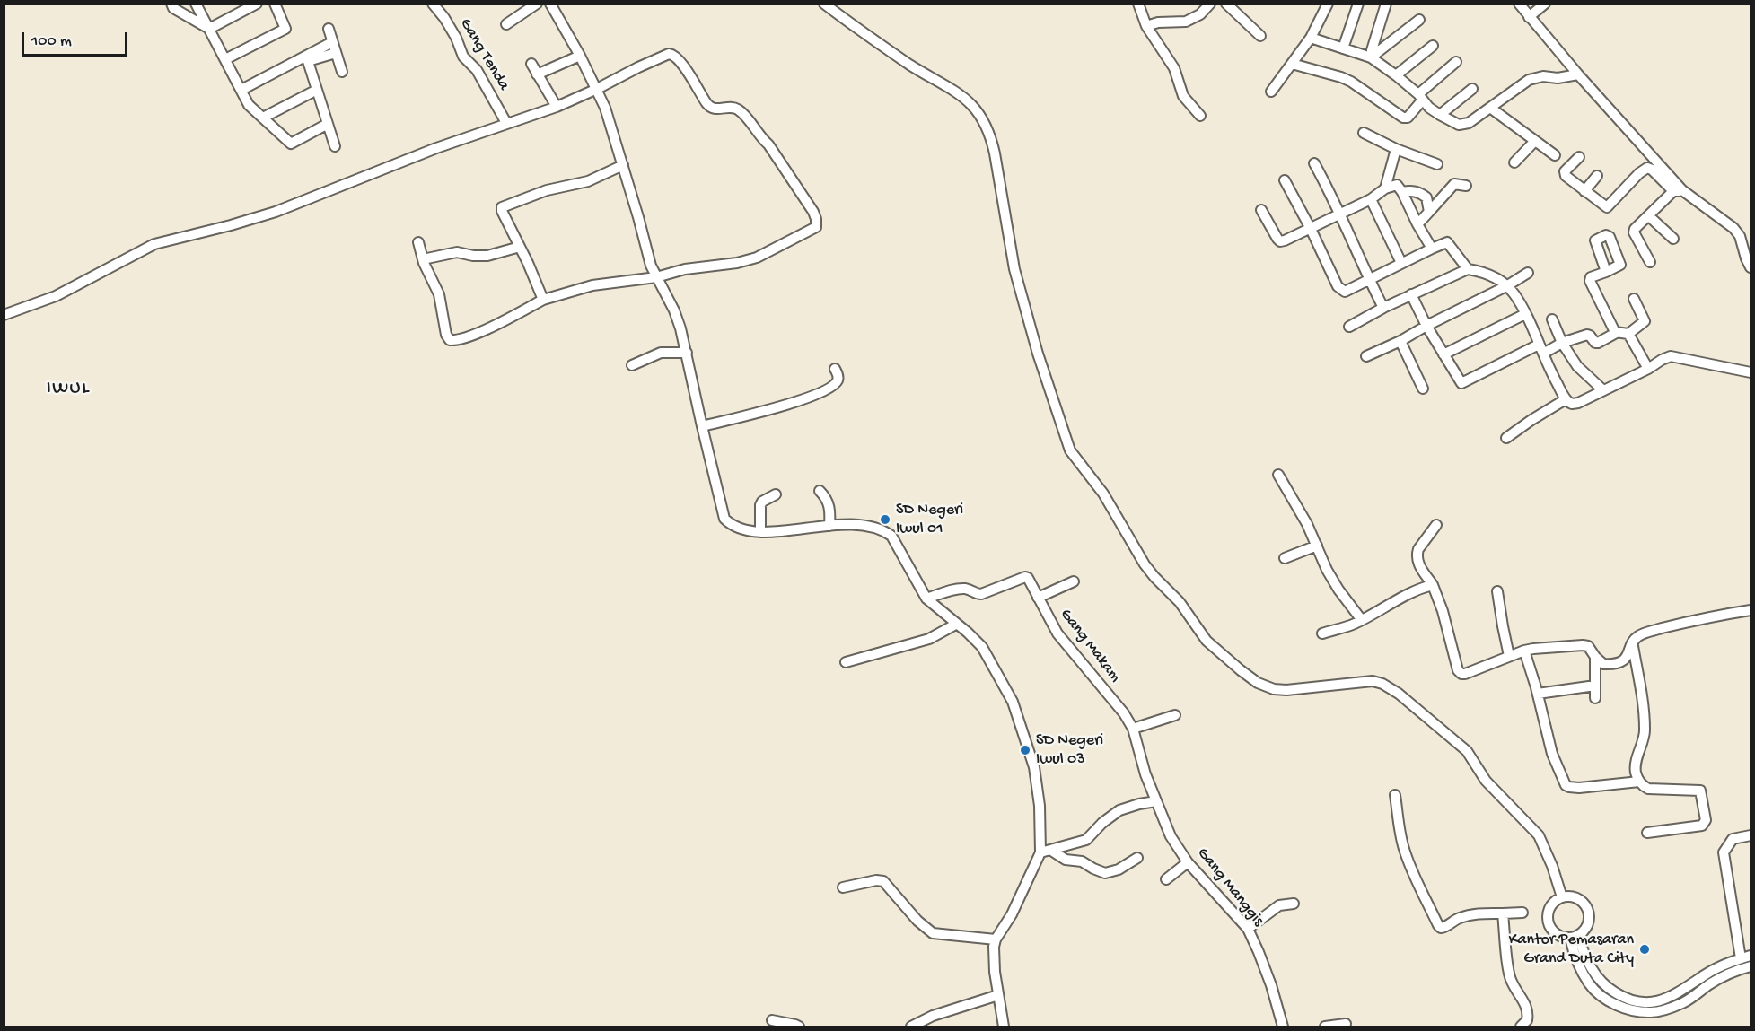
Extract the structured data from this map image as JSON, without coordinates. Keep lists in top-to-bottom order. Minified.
{"streets":{"street":["Gang Tenda","Gang Makam","Gang Manggis"]},"crossings":[["Gang Makam","Gang Manggis"]],"districts":["IWUL"],"places":["SD Negeri Iwul 01","SD Negeri Iwul 03","Kantor Pemasaran Grand Duta City"],"scale_bar":"100 m"}
